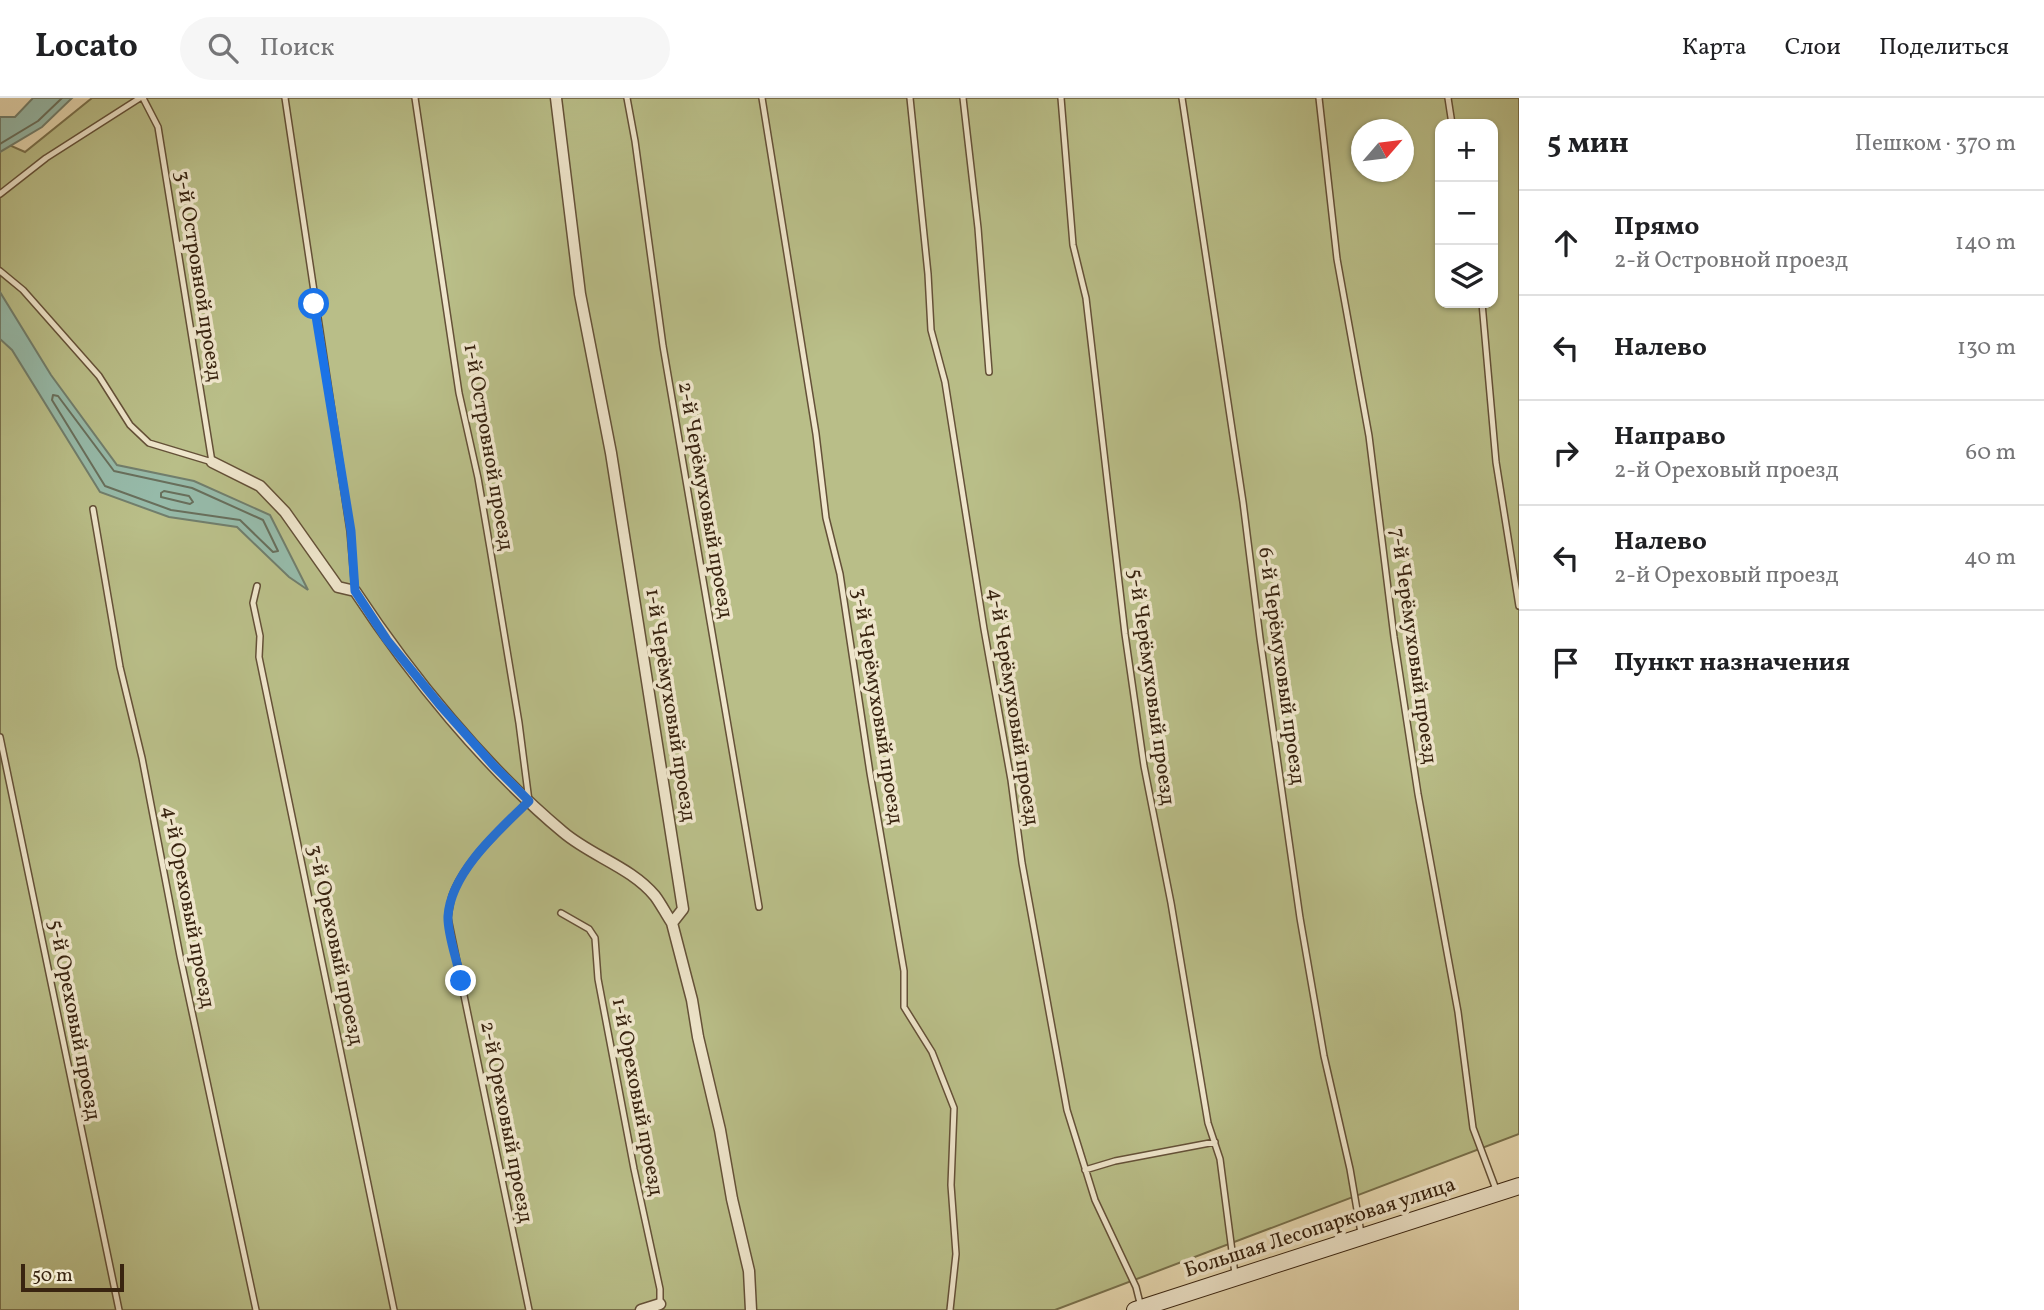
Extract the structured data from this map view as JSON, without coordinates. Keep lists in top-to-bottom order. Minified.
{"streets":{"main road":["Большая Лесопарковая улица"],"street":["1-й Черёмуховый проезд"],"lane":["3-й Островной проезд","1-й Островной проезд","2-й Черёмуховый проезд","7-й Черёмуховый проезд","6-й Черёмуховый проезд","5-й Черёмуховый проезд","3-й Черёмуховый проезд","4-й Черёмуховый проезд","4-й Ореховый проезд","3-й Ореховый проезд","5-й Ореховый проезд","1-й Ореховый проезд","2-й Ореховый проезд"]},"crossings":[["1-й Островной проезд","2-й Ореховый проезд"],["7-й Черёмуховый проезд","Большая Лесопарковая улица"],["6-й Черёмуховый проезд","Большая Лесопарковая улица"],["5-й Черёмуховый проезд","Большая Лесопарковая улица"],["4-й Черёмуховый проезд","Большая Лесопарковая улица"]],"scale_bar":"50 m","north":"top right","page":{"header":"Locato","search":"Поиск","nav":["Карта","Слои","Поделиться"],"heading":["5 мин","Пешком · 370 m"],"map_buttons":["+","−"],"list":[["Прямо","2-й Островной проезд","140 m"],["Налево","130 m"],["Направо","2-й Ореховый проезд","60 m"],["Налево","2-й Ореховый проезд","40 m"],"Пункт назначения"],"scale":"50 m"}}
